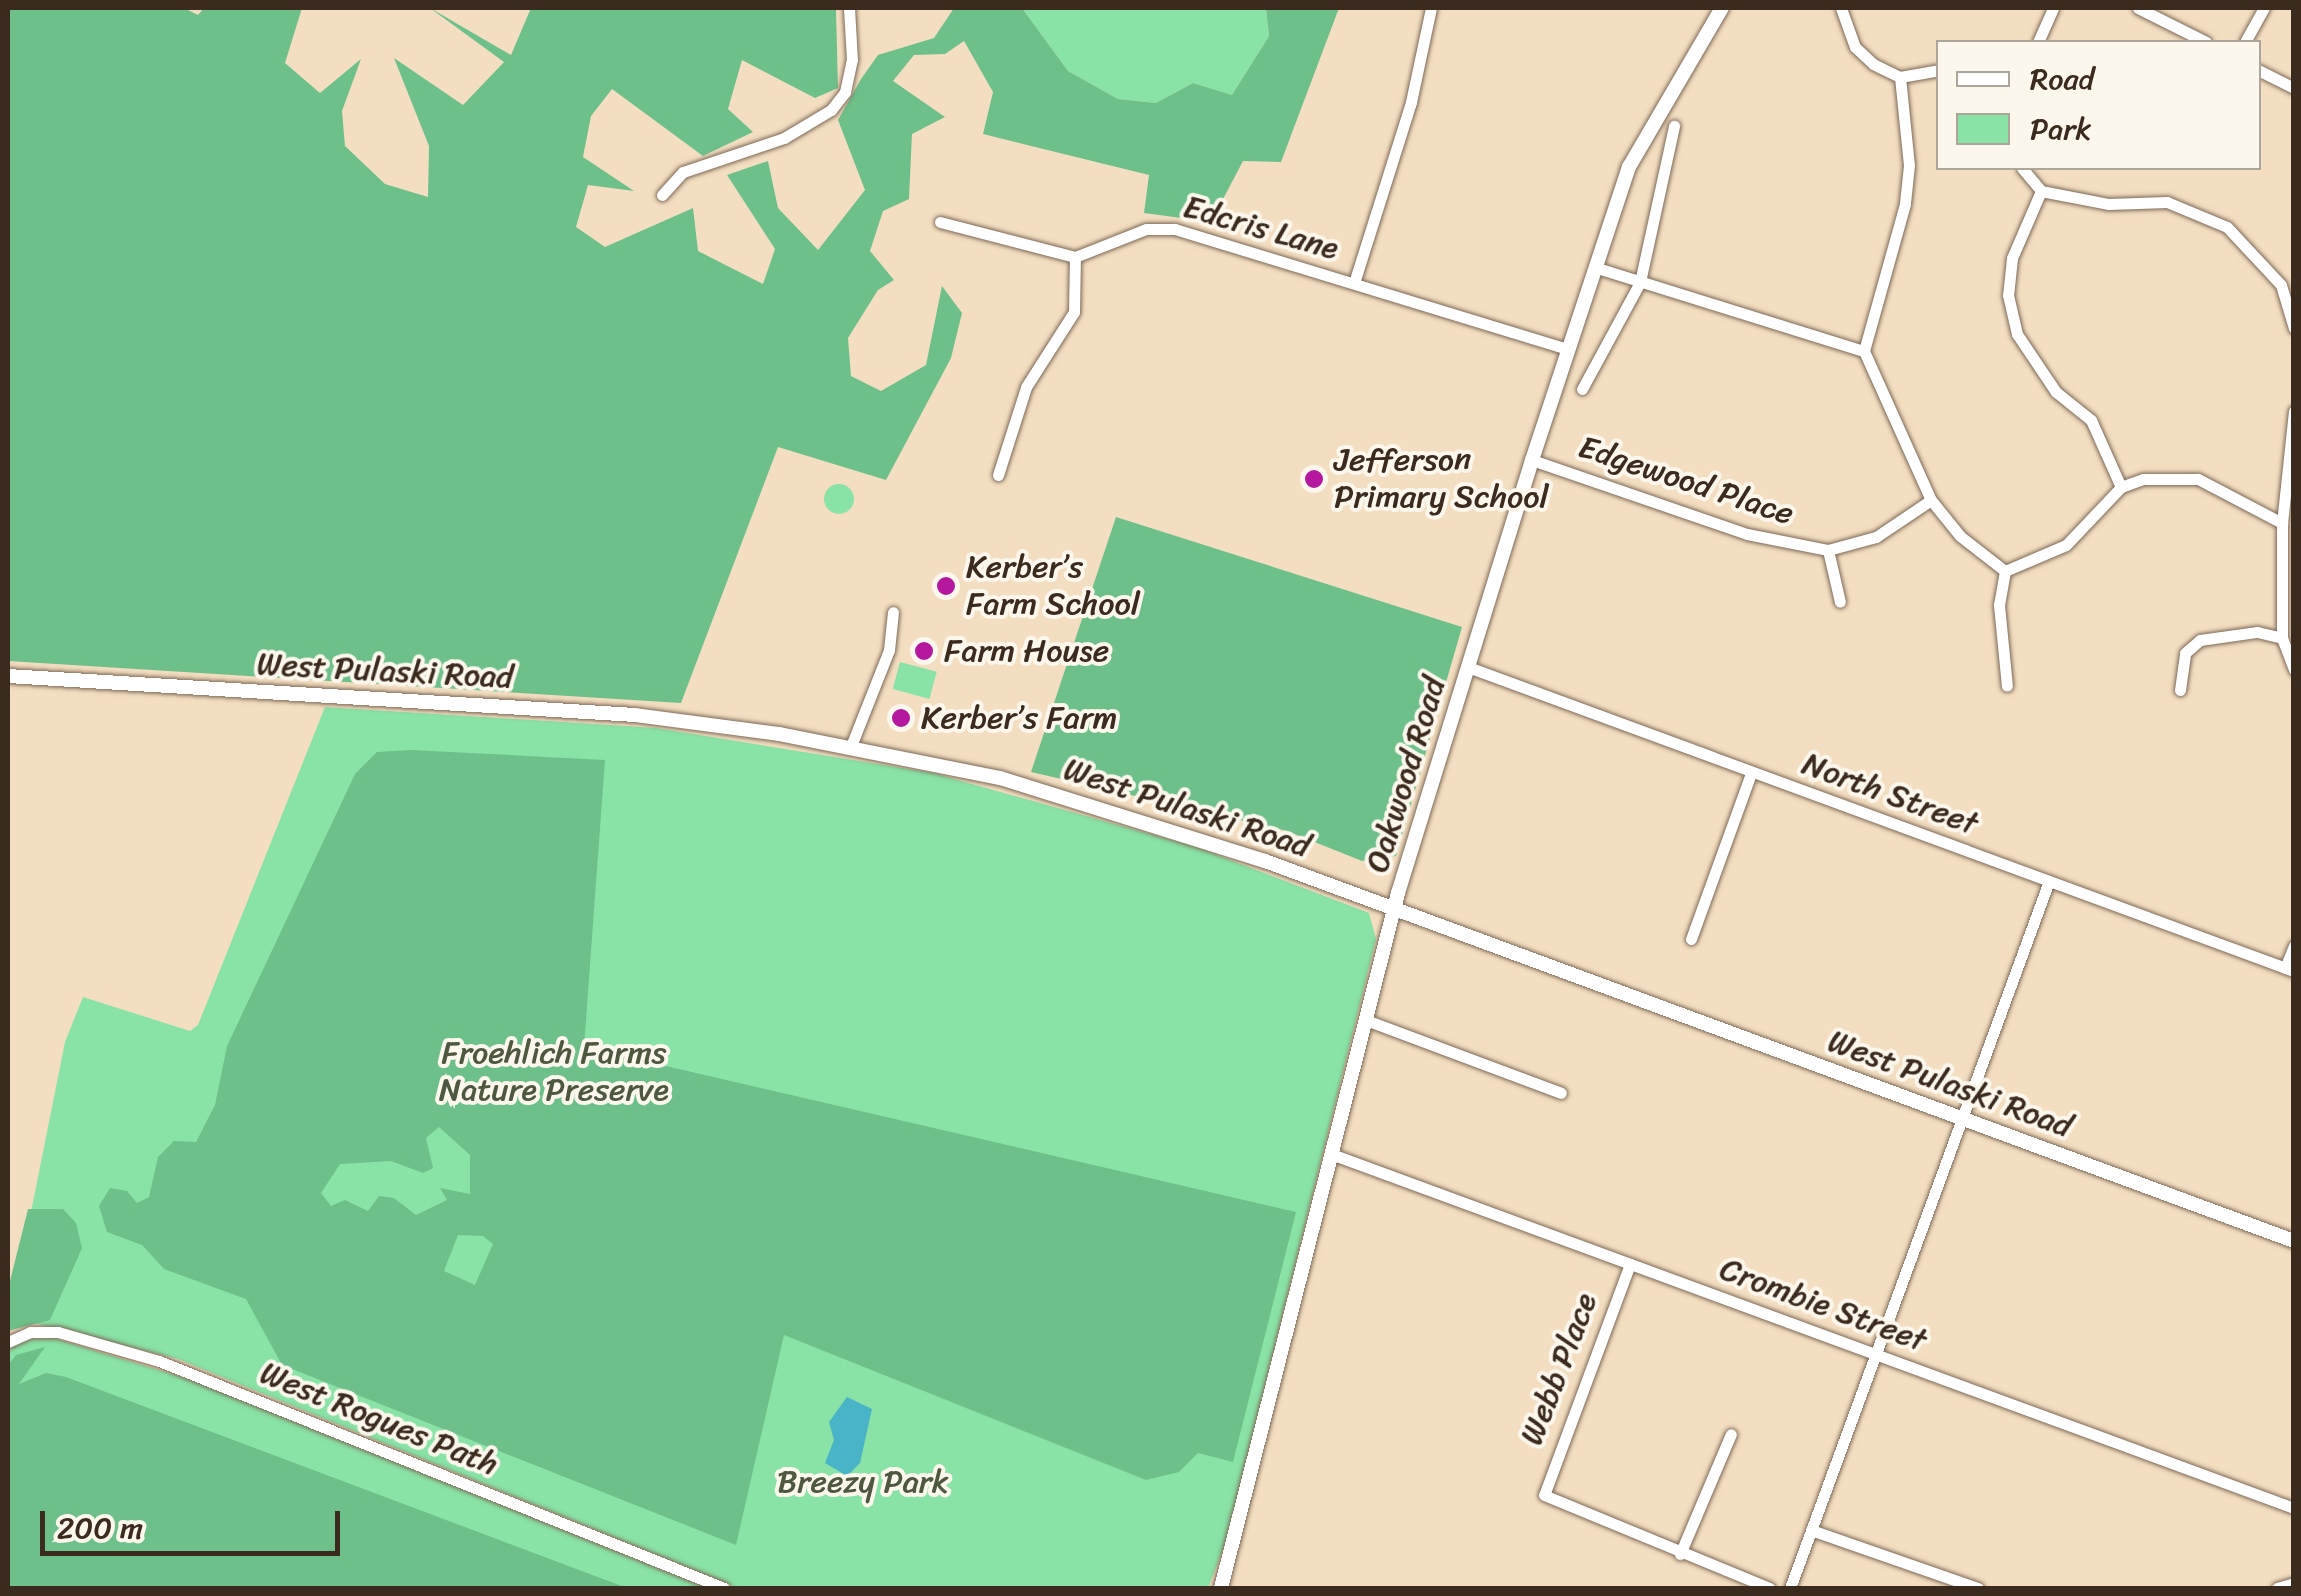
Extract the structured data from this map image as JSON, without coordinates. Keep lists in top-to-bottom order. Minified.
{"streets":{"main road":["West Pulaski Road","Oakwood Road"],"street":["Edcris Lane","Edgewood Place","North Street","Crombie Street","Webb Place","West Rogues Path"]},"crossings":[["Edcris Lane","Oakwood Road"],["Edgewood Place","Oakwood Road"],["West Pulaski Road","Oakwood Road"],["Oakwood Road","North Street"],["Oakwood Road","Crombie Street"],["Crombie Street","Webb Place"]],"parks":["Froehlich Farms Nature Preserve","Breezy Park"],"places":["Jefferson Primary School","Kerber’s Farm School","Farm House","Kerber’s Farm"],"legend":["Road","Park"],"scale_bar":"200 m"}
